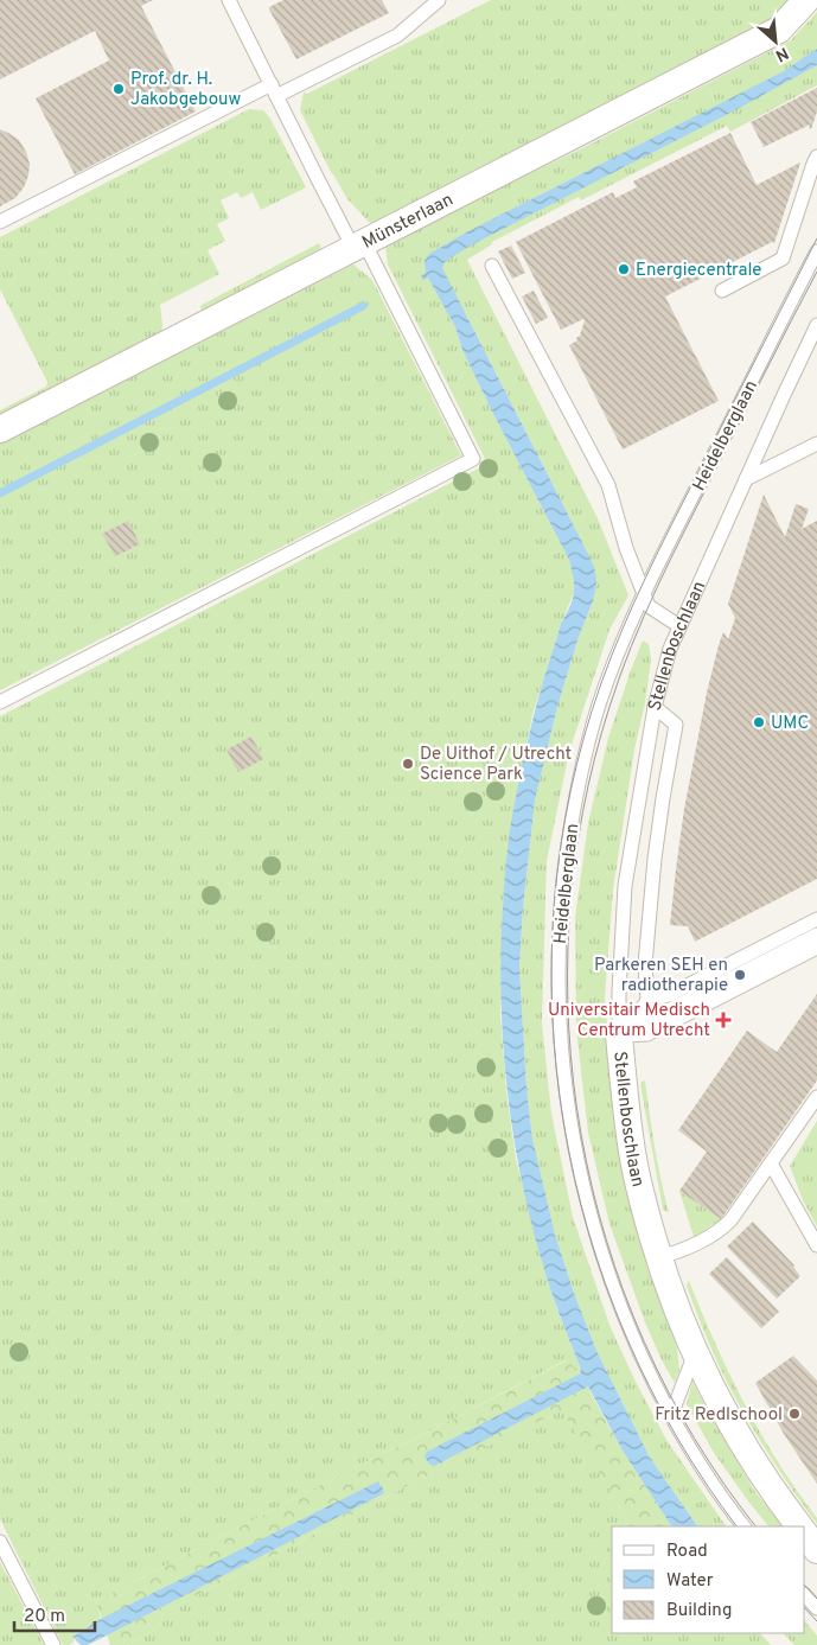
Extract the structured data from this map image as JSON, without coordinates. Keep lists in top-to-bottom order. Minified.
{"streets":{"street":["Münsterlaan","Stellenboschlaan"],"lane":["Heidelberglaan"]},"places":{"other":["Prof. dr. H. Jakobgebouw","Energiecentrale","UMC","De Uithof / Utrecht Science Park","Parkeren SEH en radiotherapie","Fritz Redlschool"],"health":["Universitair Medisch Centrum Utrecht"]},"legend":["Road","Water","Building"],"scale_bar":"20 m","north":"bottom right"}
